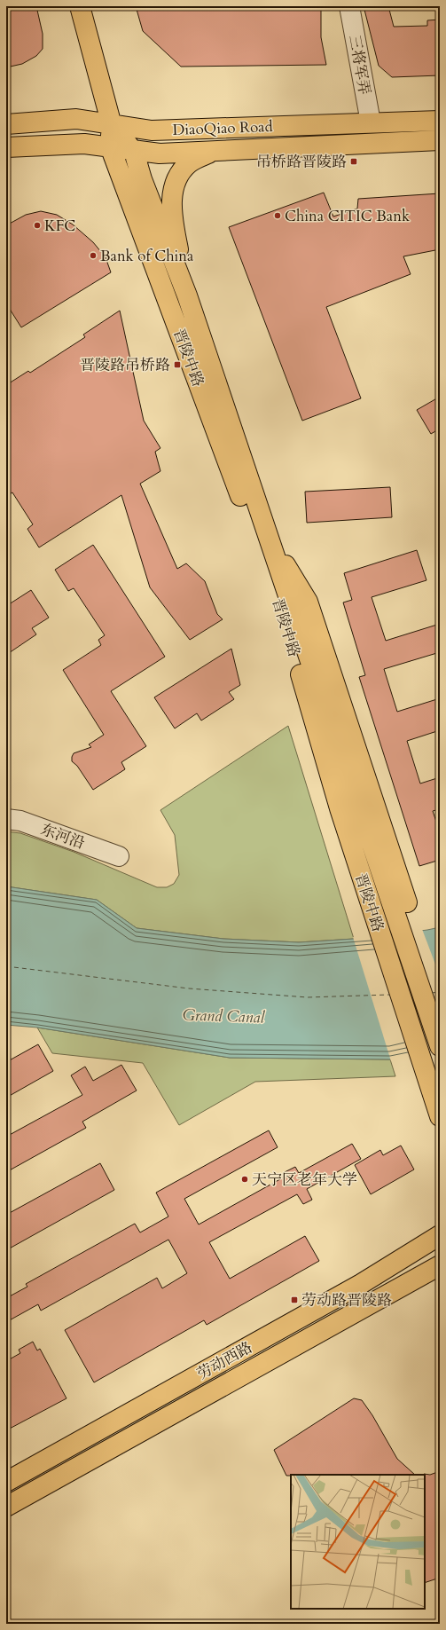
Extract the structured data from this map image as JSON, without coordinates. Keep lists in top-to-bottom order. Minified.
{"streets":{"main road":["DiaoQiao Road","晋陵中路","劳动西路"],"street":["三将军弄","东河沿"]},"crossings":[["三将军弄","DiaoQiao Road"],["DiaoQiao Road","晋陵中路"]],"water":["Grand Canal"],"places":{"transit":["吊桥路晋陵路","晋陵路吊桥路","劳动路晋陵路"],"other":["China CITIC Bank","KFC","Bank of China","天宁区老年大学"]}}
